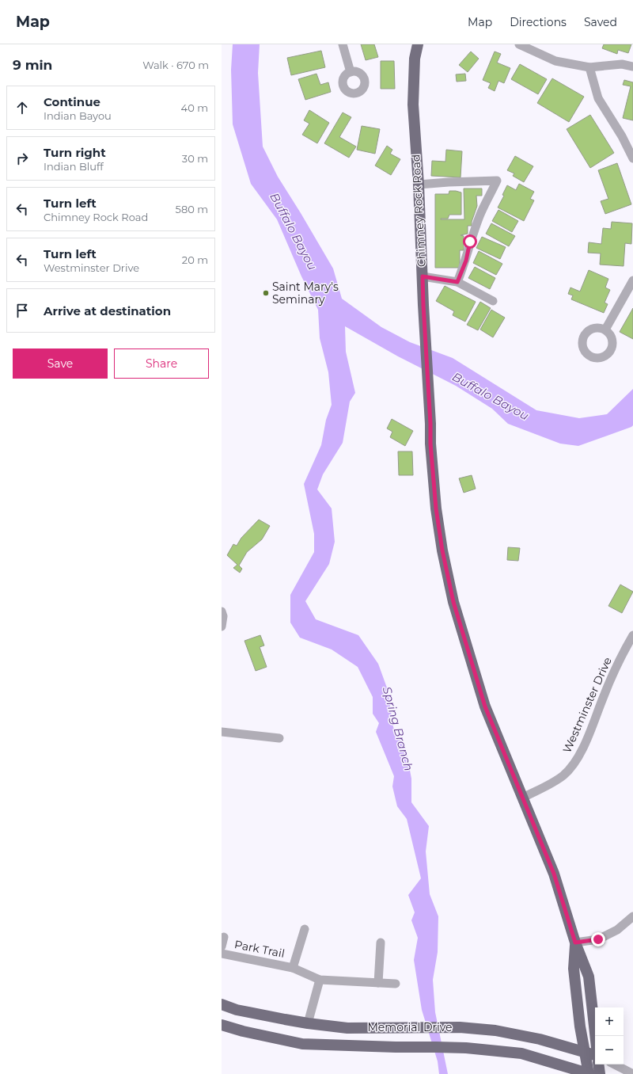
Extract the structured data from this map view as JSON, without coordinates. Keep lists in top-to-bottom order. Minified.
{"streets":{"main road":["Chimney Rock Road","Memorial Drive"],"street":["Westminster Drive","Park Trail"]},"crossings":[["Chimney Rock Road","Westminster Drive"],["Chimney Rock Road","Memorial Drive"]],"water":["Buffalo Bayou","Spring Branch"],"places":["Saint Mary's Seminary"],"page":{"header":"Map","nav":["Map","Directions","Saved"],"heading":["9 min","Walk · 670 m"],"list":[["Continue","Indian Bayou","40 m"],["Turn right","Indian Bluff","30 m"],["Turn left","Chimney Rock Road","580 m"],["Turn left","Westminster Drive","20 m"],"Arrive at destination"],"buttons":["Save","Share"],"map_buttons":["+","−"]}}
